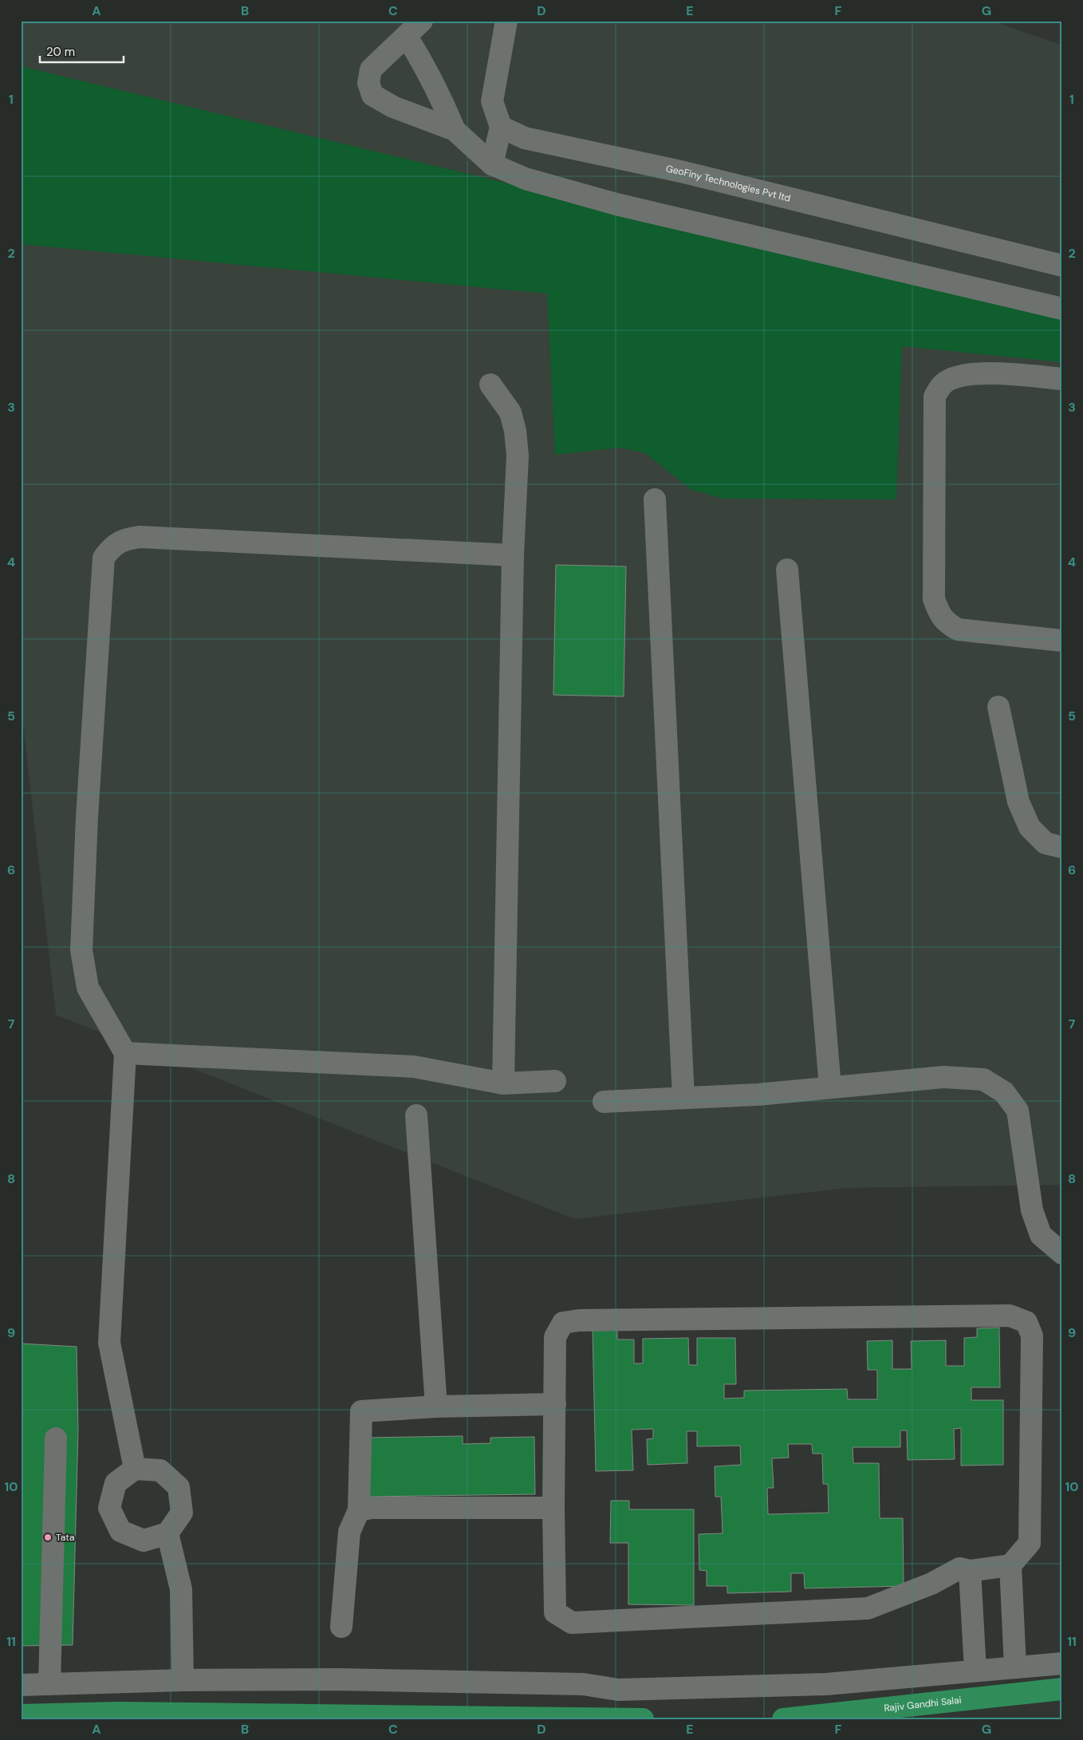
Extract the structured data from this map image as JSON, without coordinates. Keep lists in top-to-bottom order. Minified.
{"streets":{"main road":["Rajiv Gandhi Salai"],"street":["GeoFiny Technologies Pvt ltd"]},"places":["Tata"],"scale_bar":"20 m","grid":{"columns":["A","B","C","D","E","F","G"],"rows":["1","2","3","4","5","6","7","8","9","10","11"]}}
